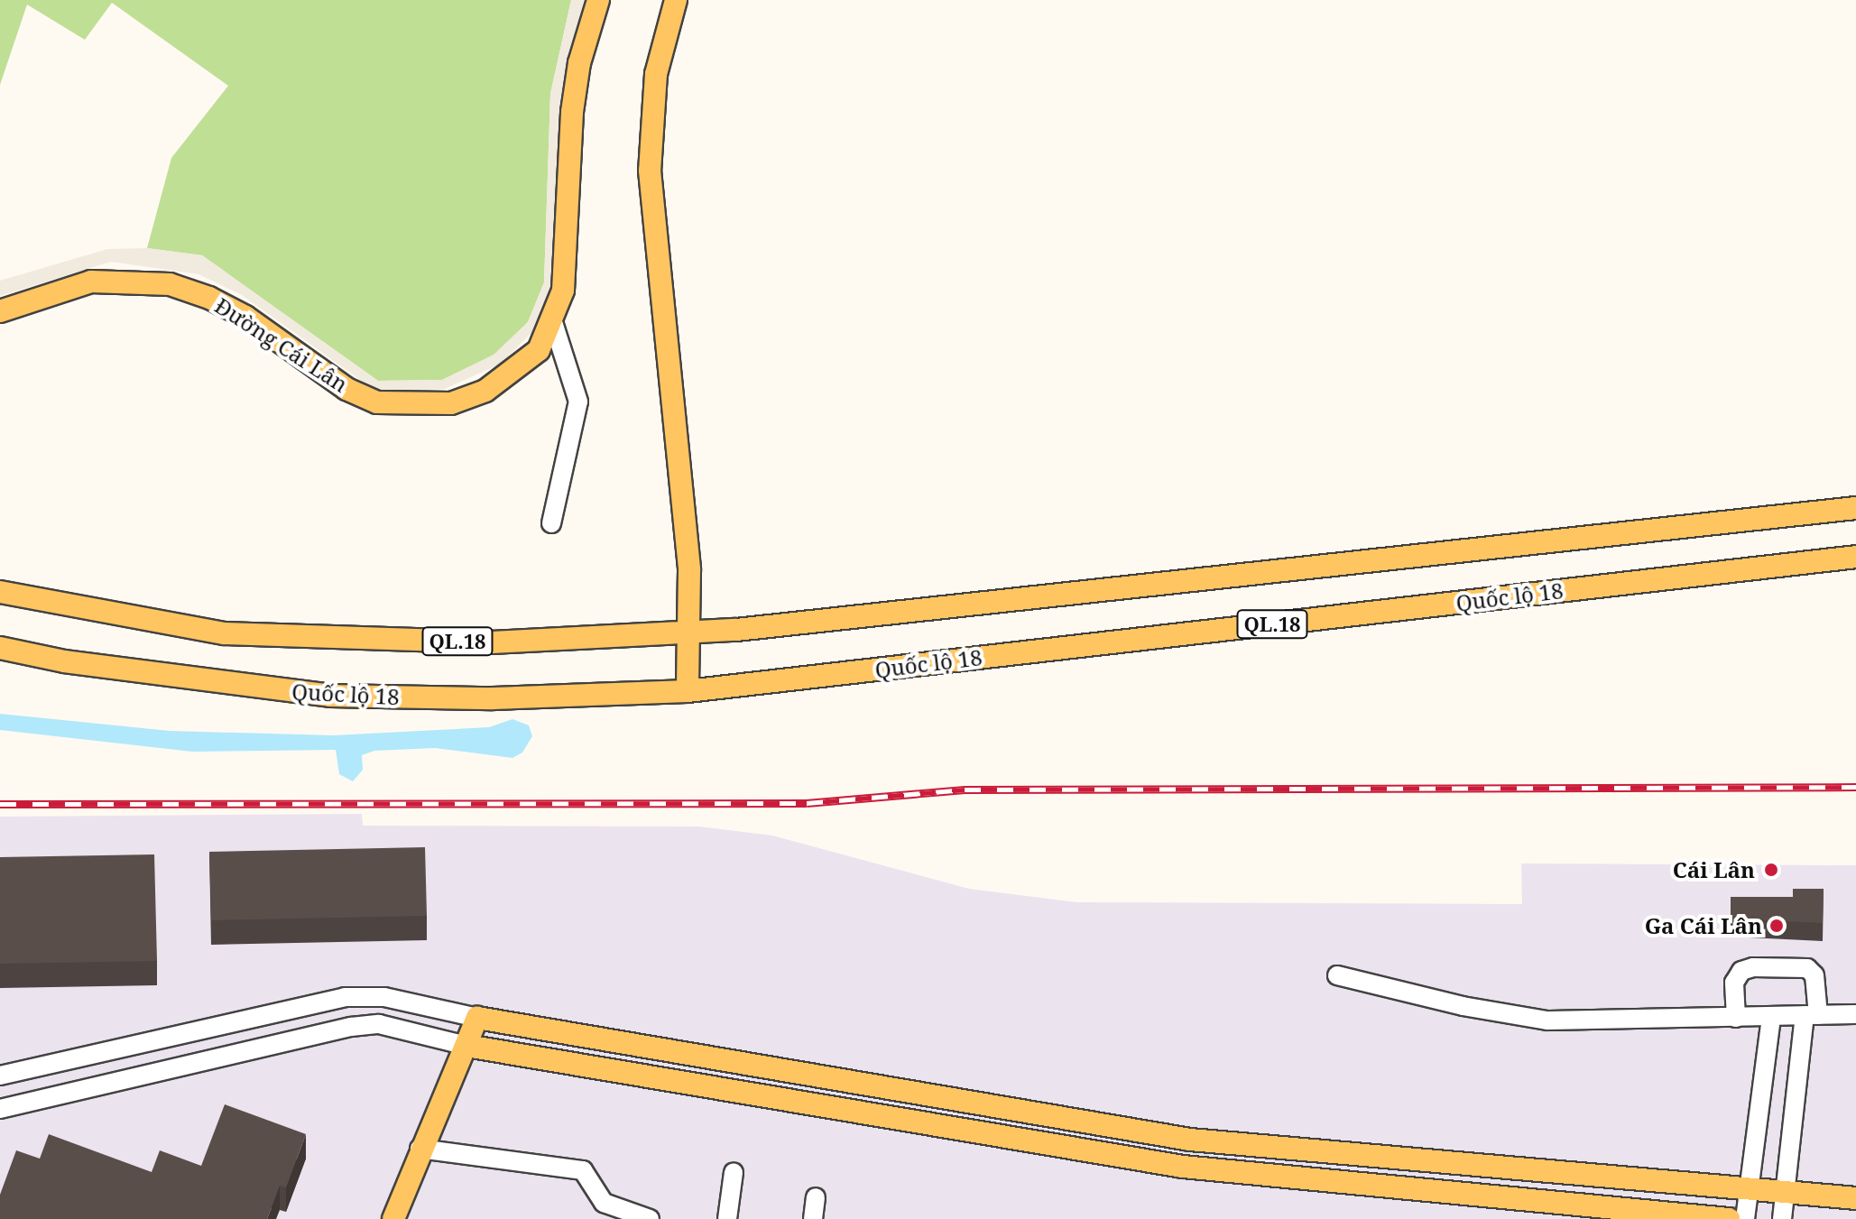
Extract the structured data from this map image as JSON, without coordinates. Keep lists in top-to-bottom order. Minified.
{"streets":{"main road":["Đường Cái Lân","Quốc lộ 18","QL.18"]},"places":["Cái Lân","Ga Cái Lân"]}
